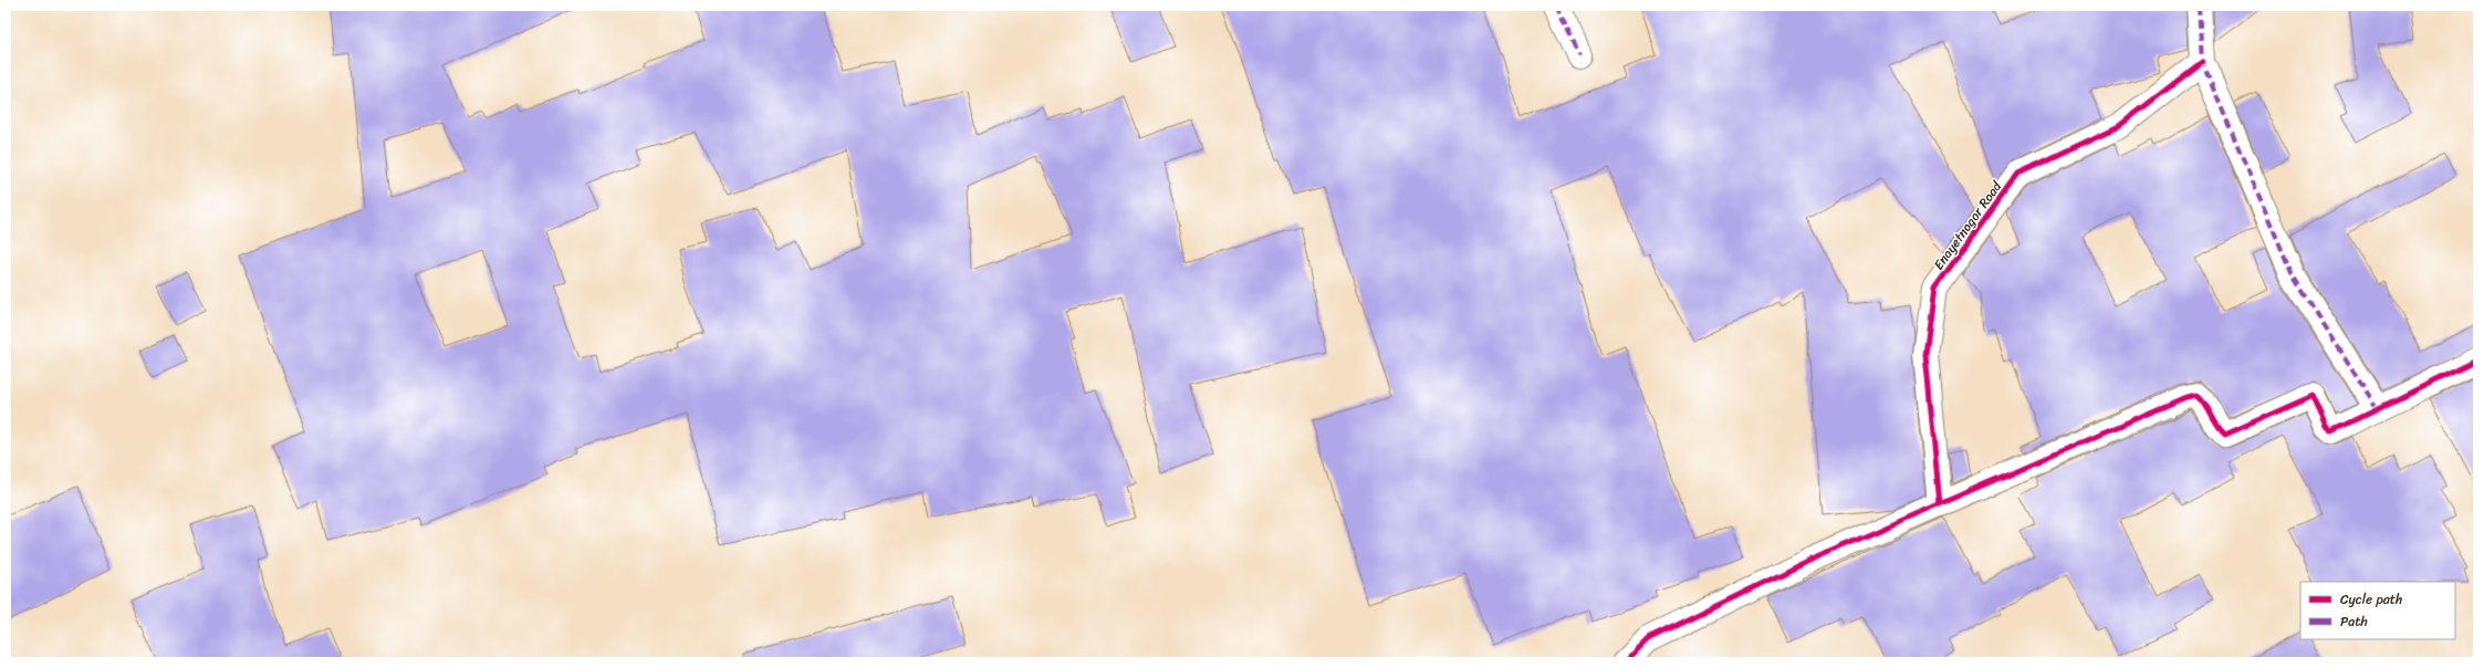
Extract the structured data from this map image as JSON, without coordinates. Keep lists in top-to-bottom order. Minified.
{"streets":{"street":["Enayetnogor Road"]},"legend":["Cycle path","Path"]}
